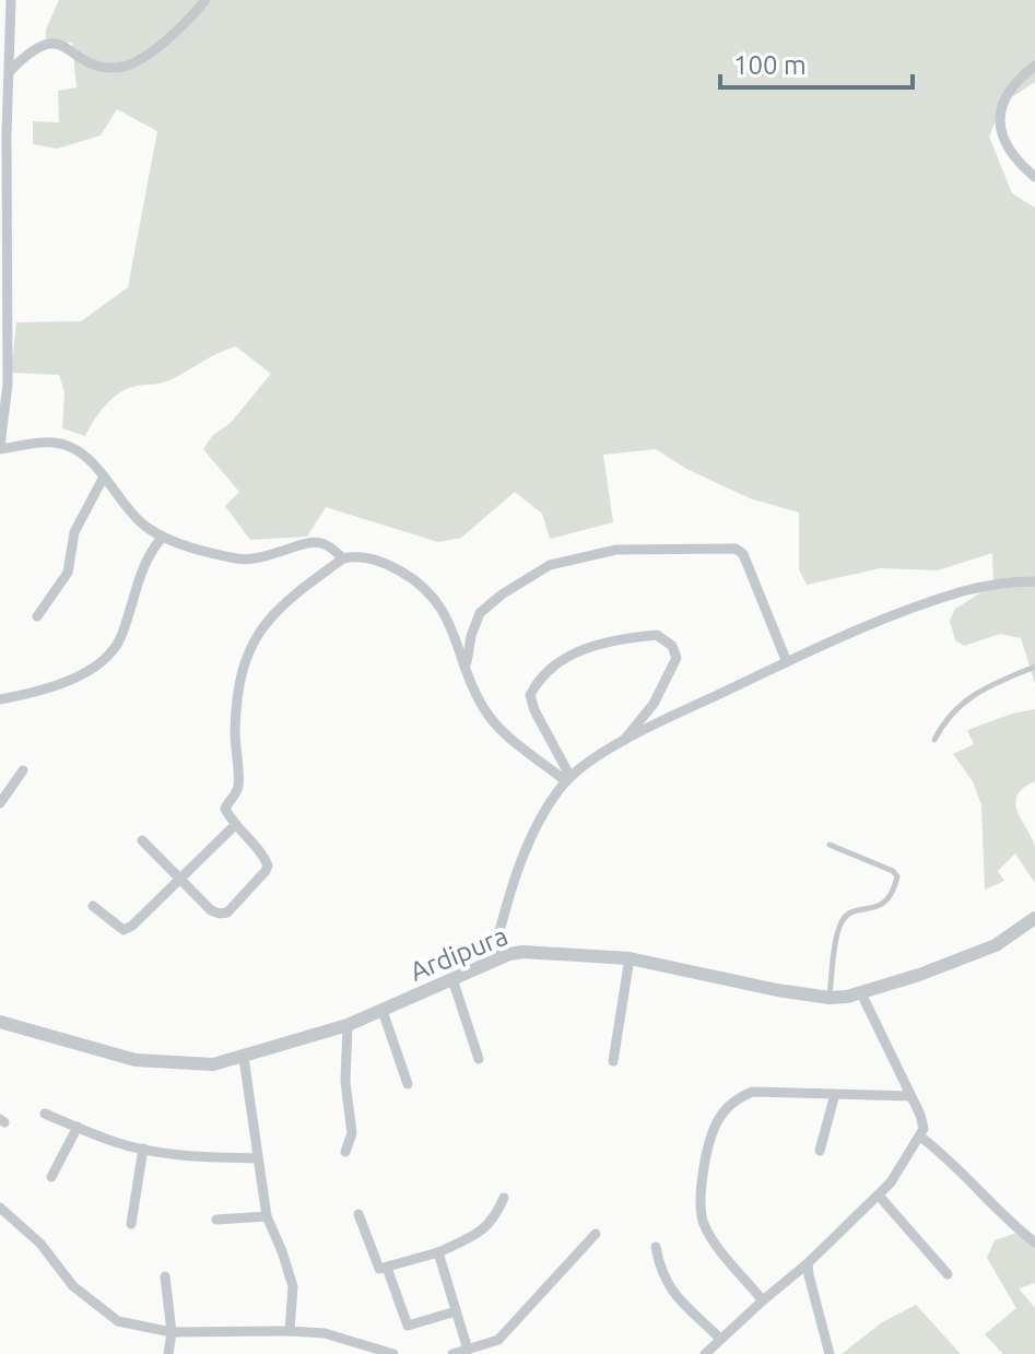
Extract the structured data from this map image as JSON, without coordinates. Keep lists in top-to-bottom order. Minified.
{"streets":{"street":["Ardipura"]},"scale_bar":"100 m"}
